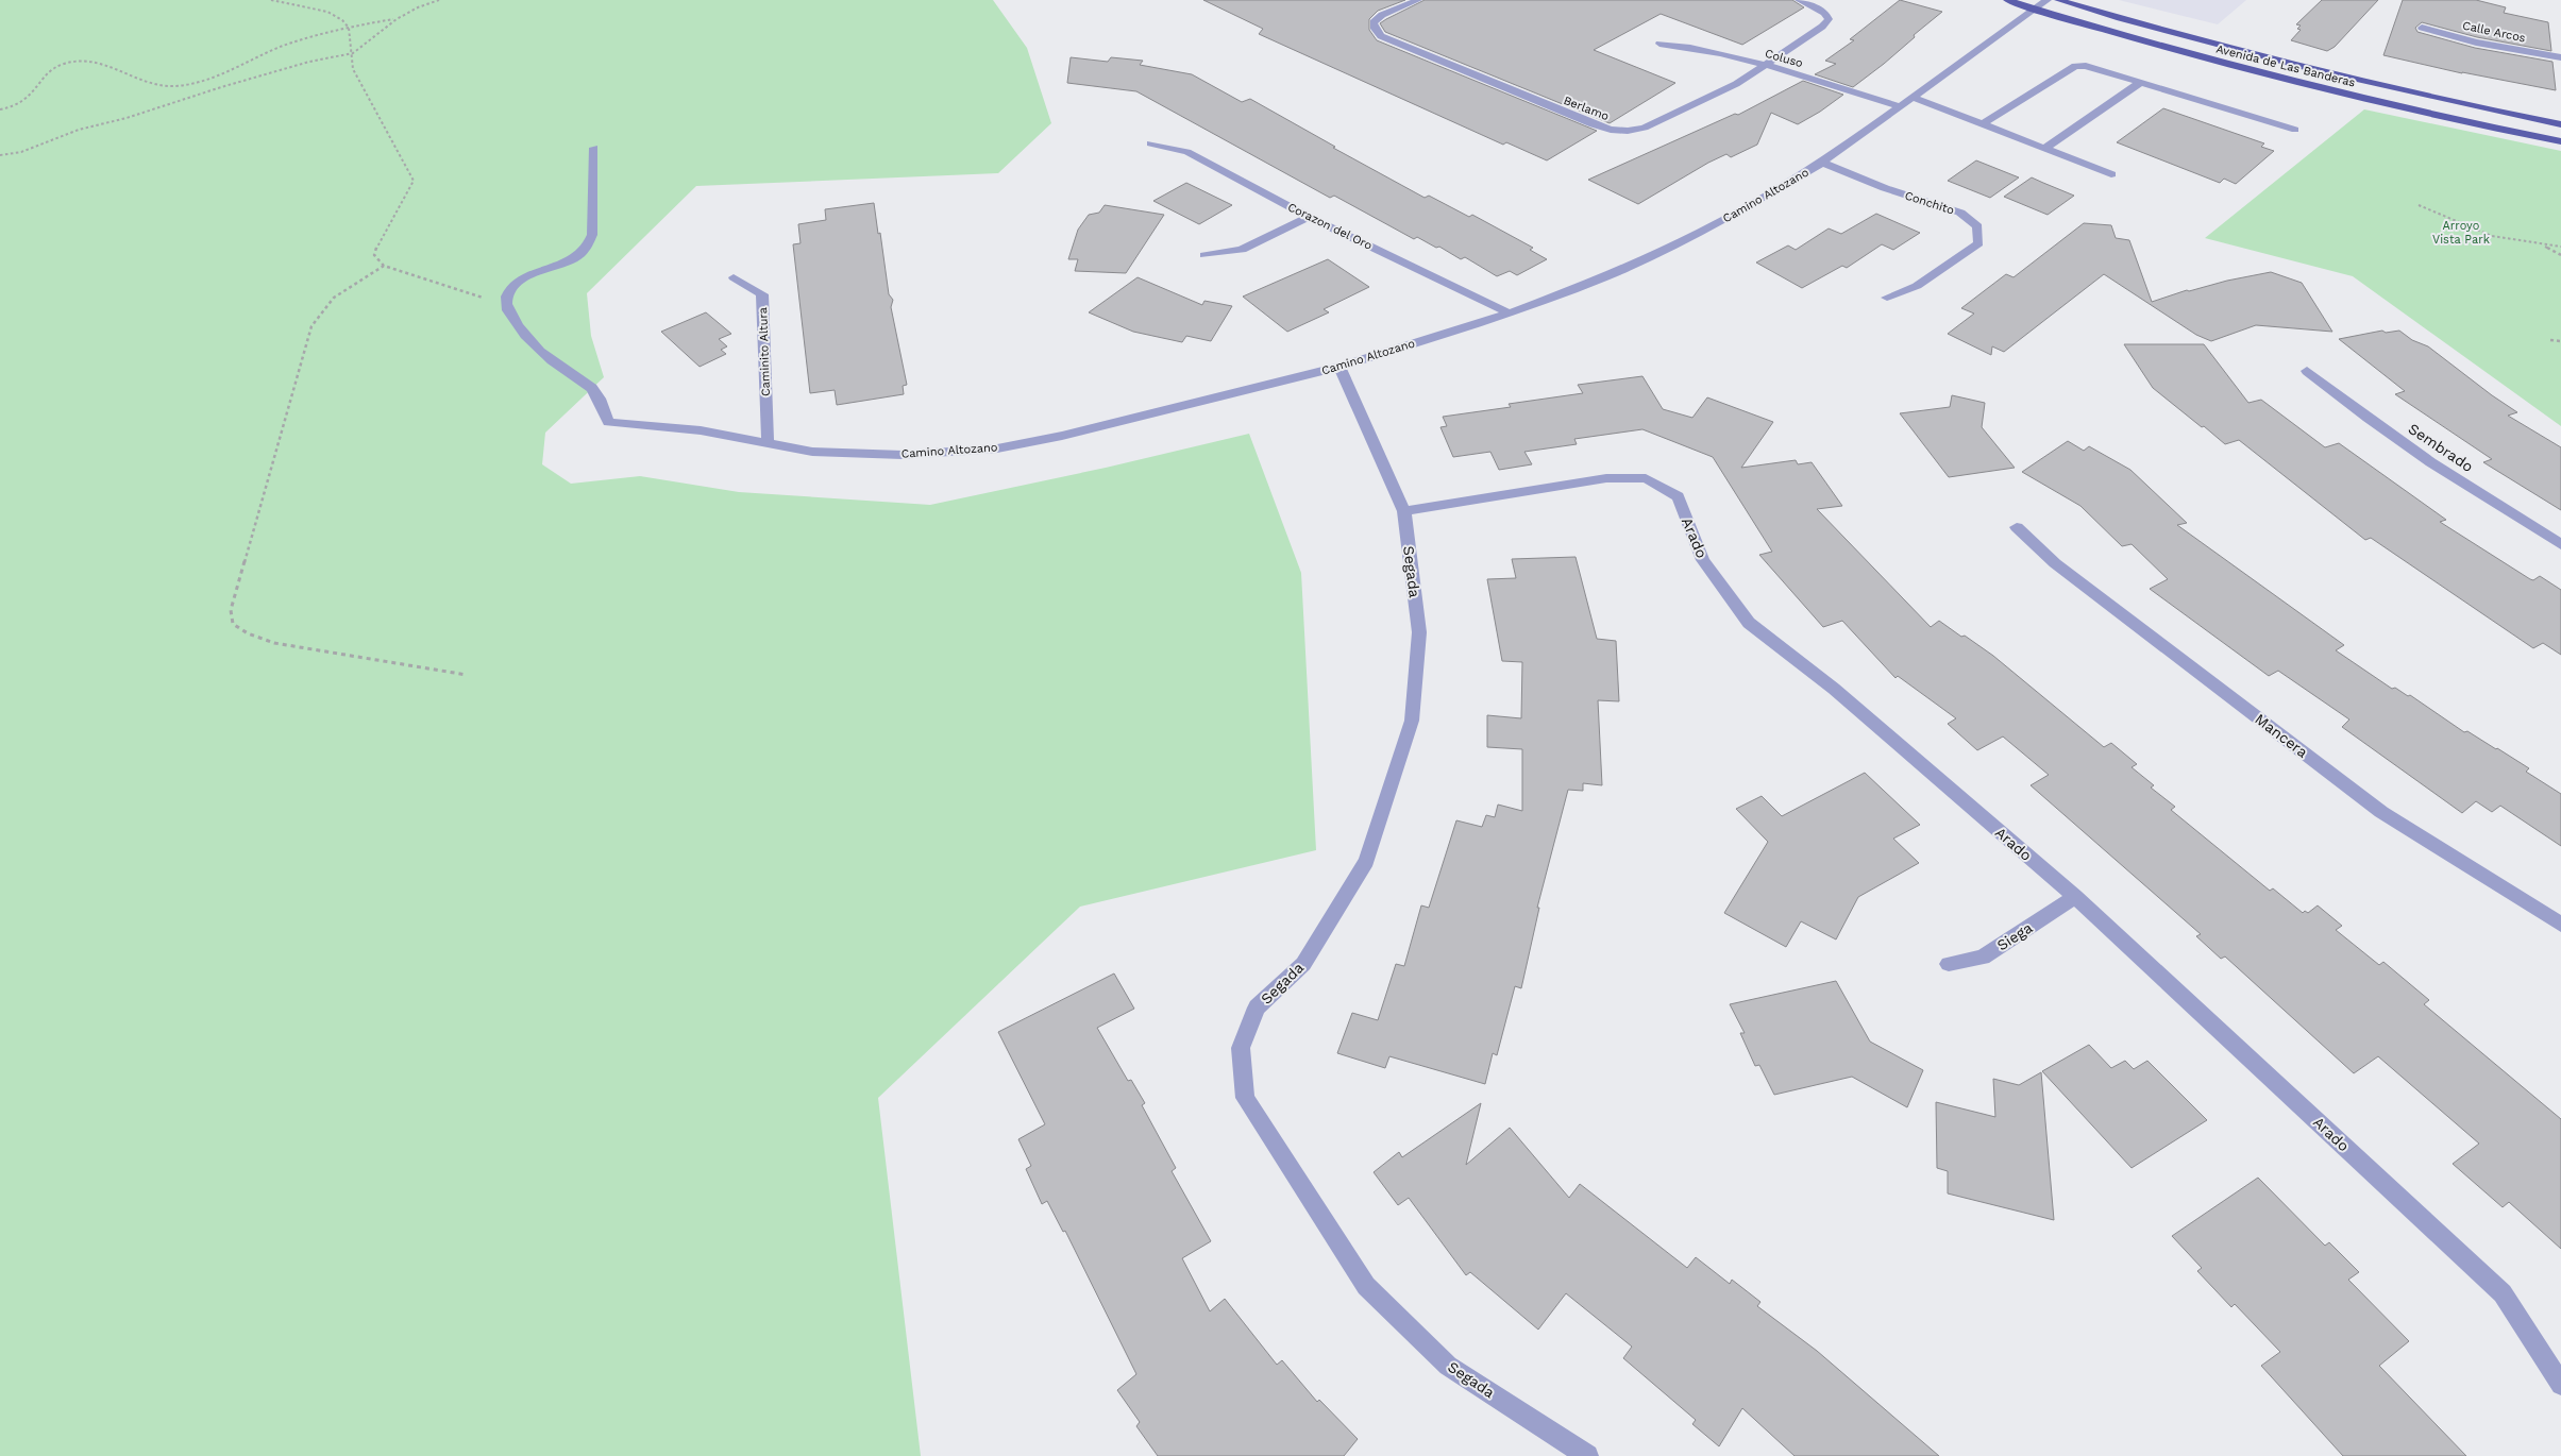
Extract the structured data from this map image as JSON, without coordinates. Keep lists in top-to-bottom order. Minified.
{"streets":{"main road":["Avenida de Las Banderas"],"street":["Calle Arcos","Coluso","Berlamo","Camino Altozano","Conchito","Corazon del Oro","Caminito Altura","Sembrado","Arado","Segada","Mancera","Siega"]},"crossings":[["Coluso","Berlamo"],["Coluso","Camino Altozano"],["Avenida de Las Banderas","Camino Altozano"],["Camino Altozano","Conchito"],["Camino Altozano","Corazon del Oro"],["Camino Altozano","Caminito Altura"],["Camino Altozano","Segada"],["Arado","Segada"],["Arado","Siega"]],"parks":["Arroyo Vista Park"]}
